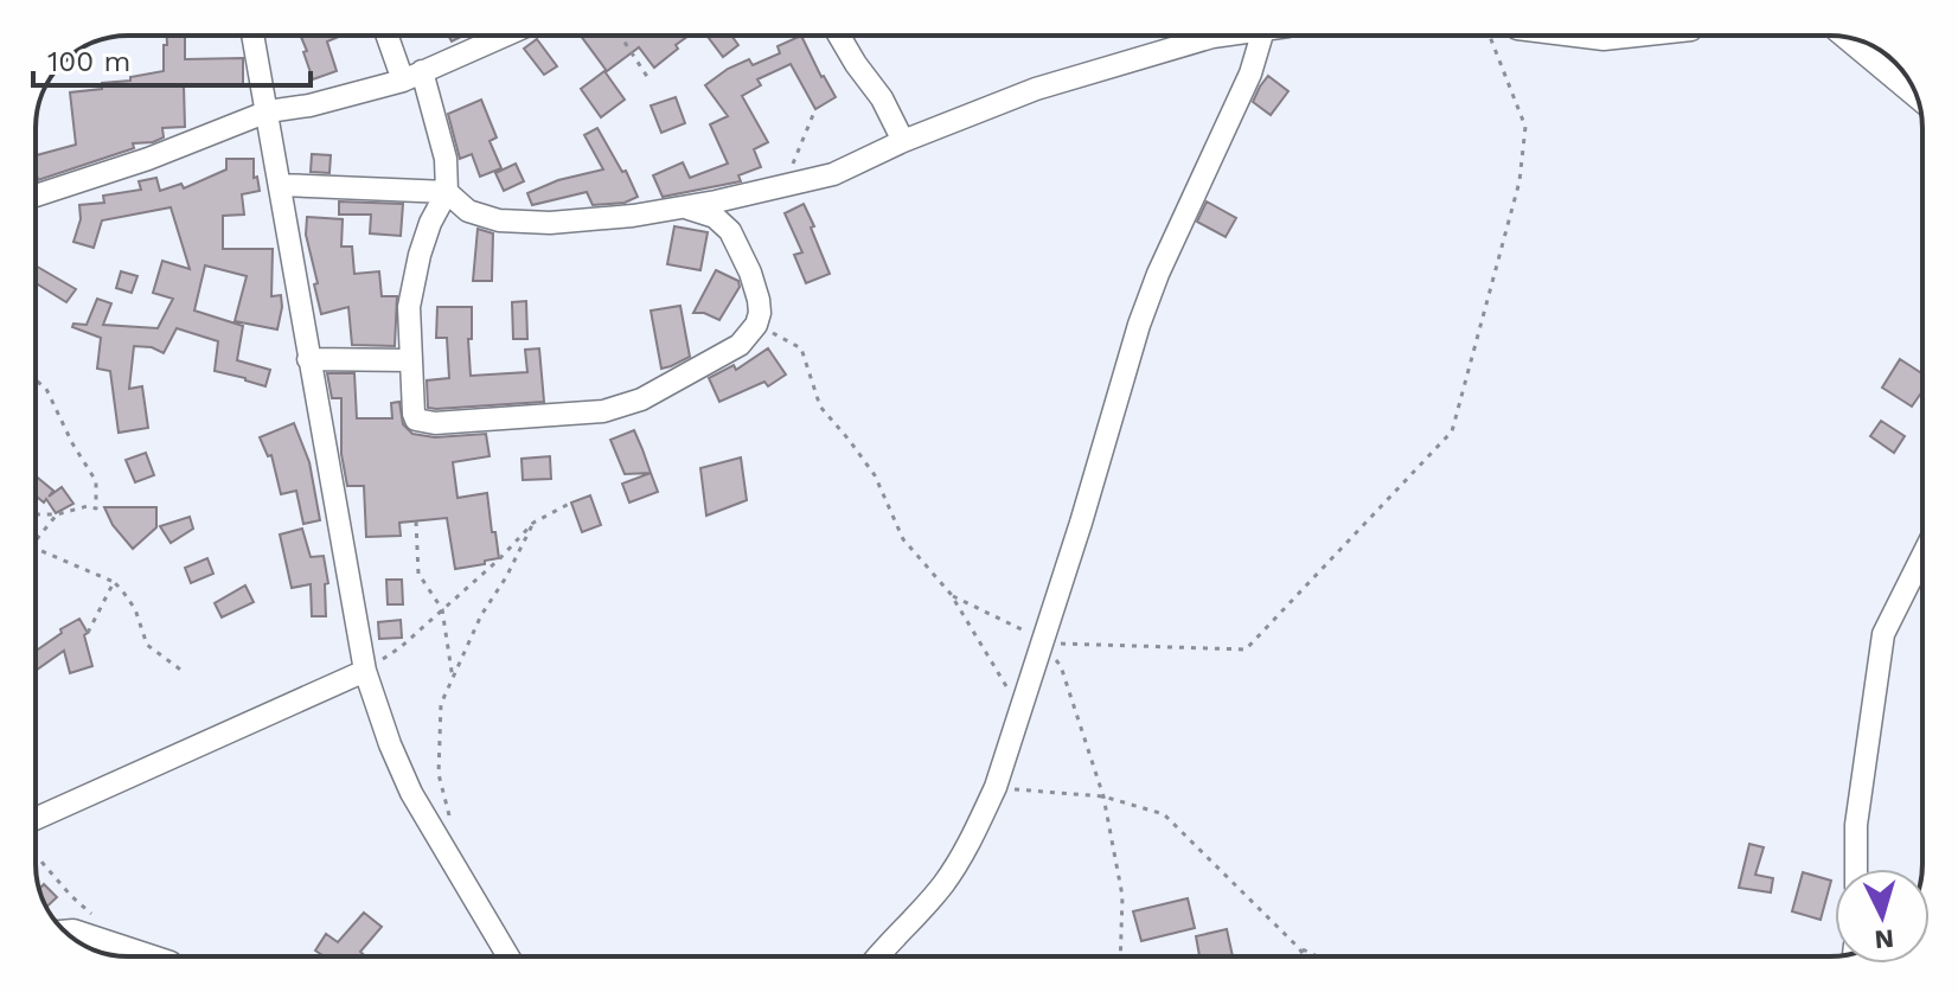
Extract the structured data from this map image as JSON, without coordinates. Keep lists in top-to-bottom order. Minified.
{"scale_bar":"100 m","north":"bottom"}
